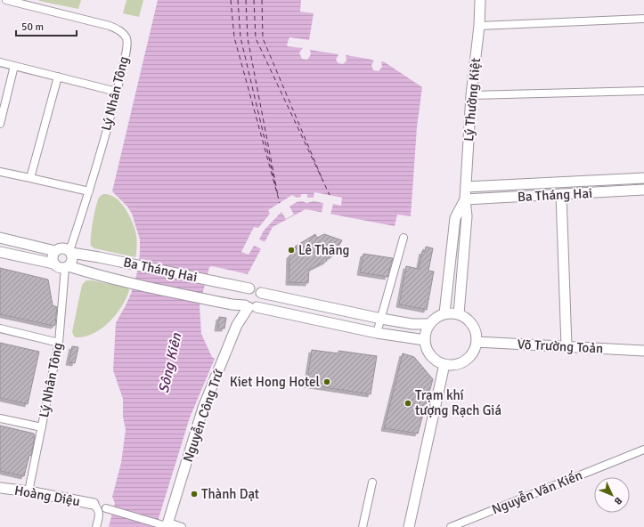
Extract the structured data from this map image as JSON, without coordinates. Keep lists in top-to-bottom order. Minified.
{"streets":{"street":["Lý Nhân Tông","Lý Thường Kiệt","Ba Tháng Hai","Võ Trường Toản","Nguyễn Công Trứ","Nguyễn Văn Kiến","Hoàng Diệu"]},"crossings":[["Lý Nhân Tông","Ba Tháng Hai"],["Lý Nhân Tông","Hoàng Diệu"],["Lý Thường Kiệt","Ba Tháng Hai"],["Lý Thường Kiệt","Võ Trường Toản"],["Ba Tháng Hai","Võ Trường Toản"],["Ba Tháng Hai","Nguyễn Công Trứ"]],"water":["Sông Kiên"],"places":["Lê Thāng","Kiet Hong Hotel","Trạm khí tượng Rạch Giá","Thành Dạt"],"scale_bar":"50 m","north":"bottom right"}
